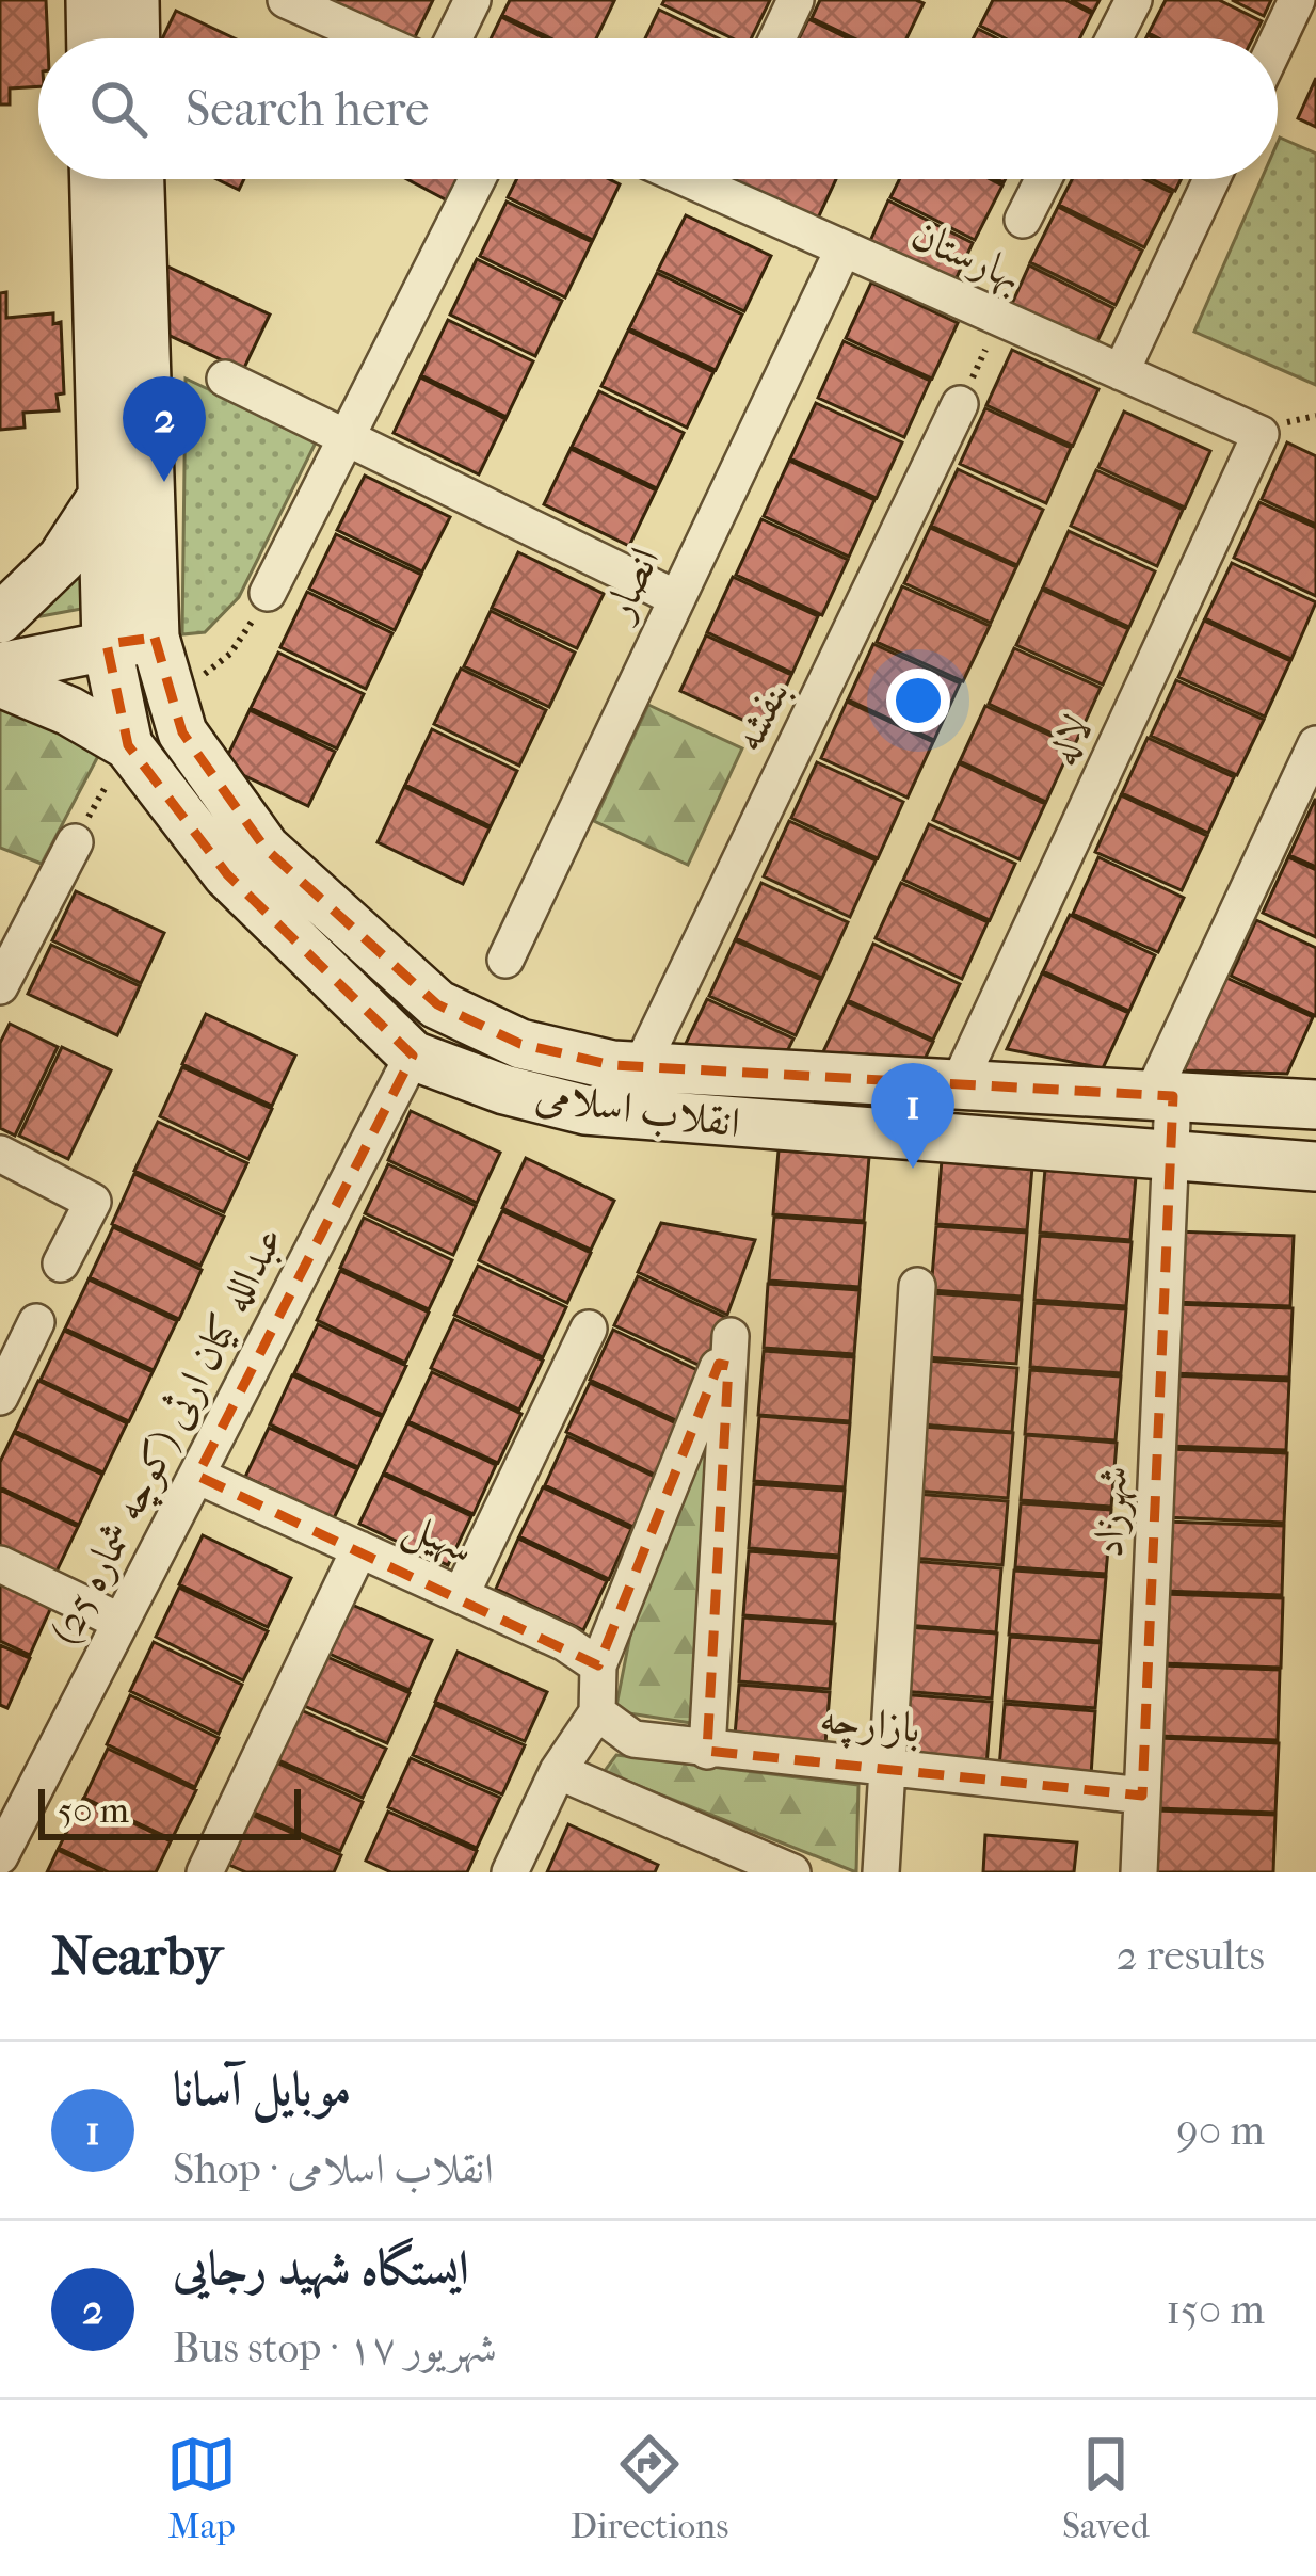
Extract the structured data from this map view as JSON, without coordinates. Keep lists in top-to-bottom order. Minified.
{"streets":{"main road":["انقلاب اسلامی"],"street":["بهارستان","انصار","بنفشه","لاله","عبدالله کیان ارثی (کوچه شماره 25)","شهرزاد","سهیل","بازارچه"]},"crossings":[["بهارستان","انصار"],["بهارستان","لاله"],["بنفشه","انقلاب اسلامی"],["لاله","انقلاب اسلامی"],["انقلاب اسلامی","عبدالله کیان ارثی (کوچه شماره 25)"],["انقلاب اسلامی","شهرزاد"],["عبدالله کیان ارثی (کوچه شماره 25)","سهیل"],["شهرزاد","بازارچه"]],"scale_bar":"50 m","page":{"search":"Search here","pins":["2","1"],"scale":"50 m","heading":["Nearby","2 results"],"list":[{"mark":"1","name":"موبایل آسانا","note":"Shop · انقلاب اسلامی","value":"90 m"},{"mark":"2","name":"ایستگاه شهید رجایی","note":"Bus stop · ۱۷ شهریور","value":"150 m"}],"nav":["Map","Directions","Saved"]}}
